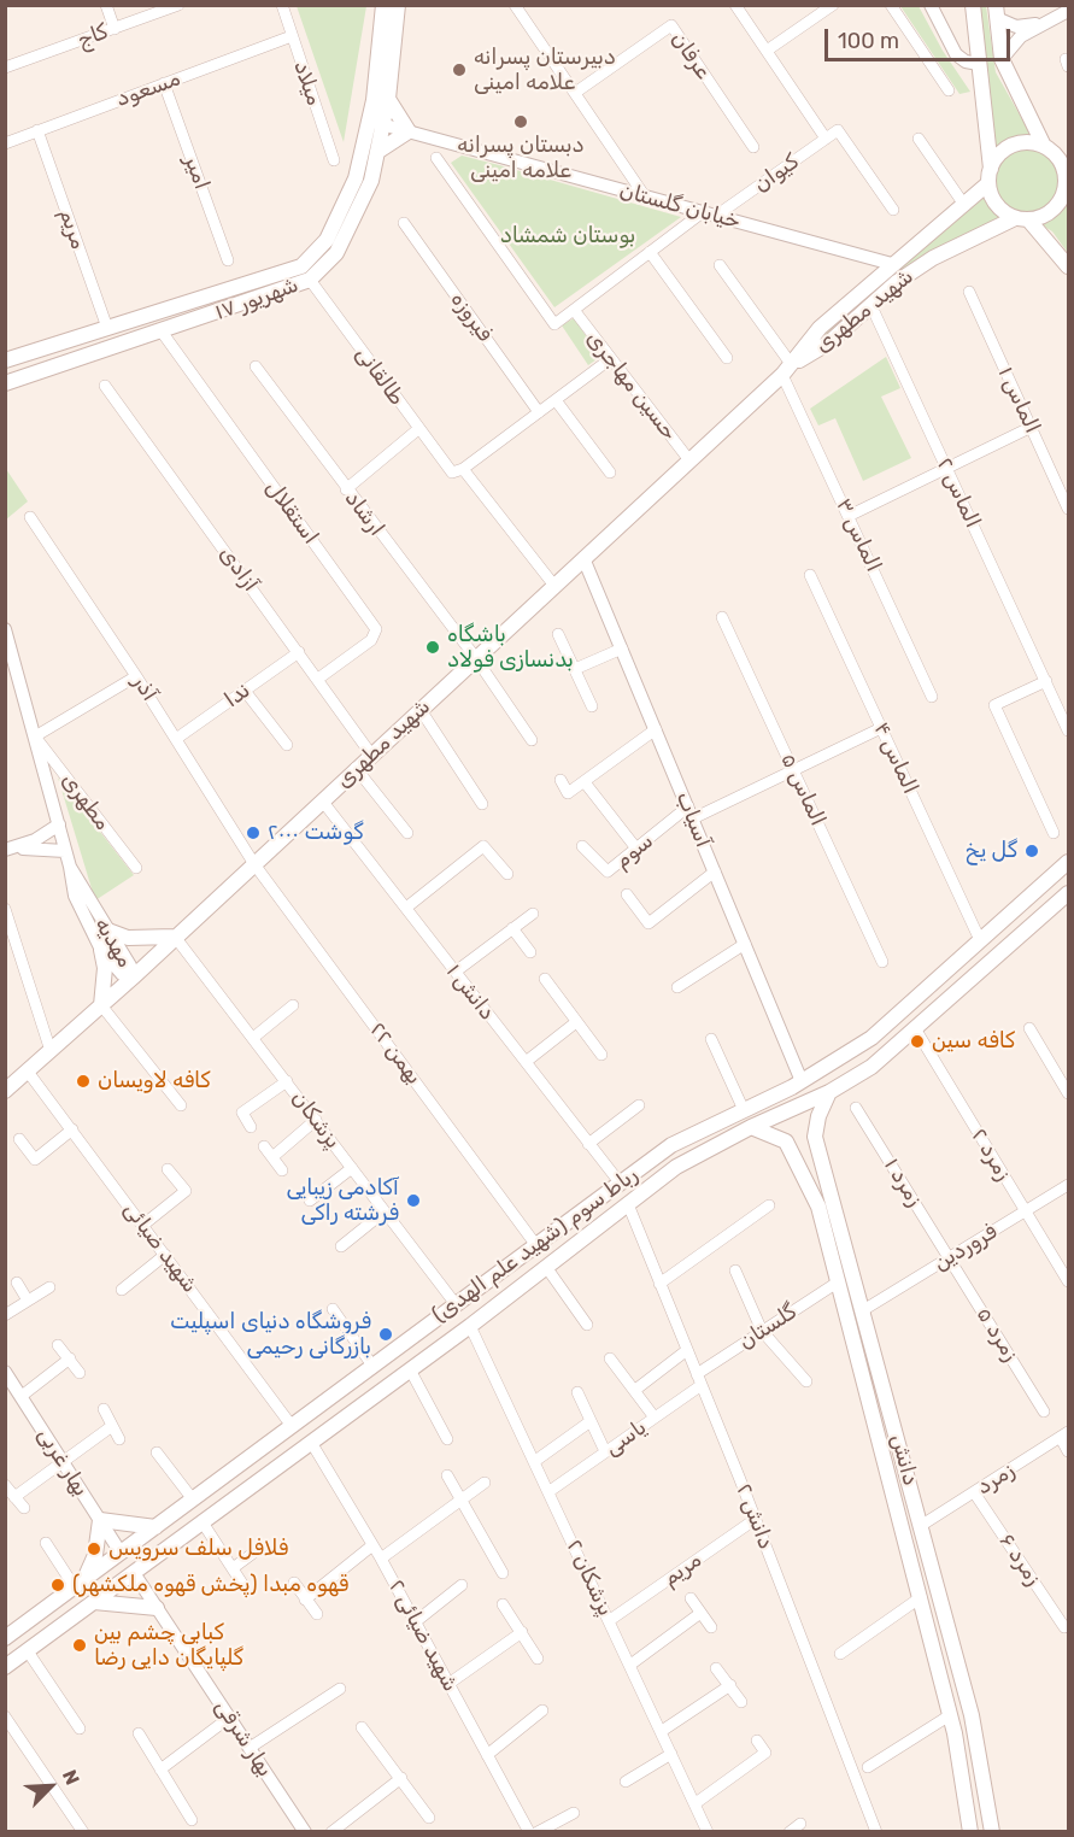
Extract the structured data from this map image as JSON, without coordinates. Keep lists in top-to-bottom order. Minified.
{"streets":{"main road":["۱۷ شهریور","شهید مطهری","رباط سوم (شهید علم الهدی)","دانش"],"street":["کاج","عرفان","میلاد","مسعود","امیر","کیوان","خیابان گلستان","مریم","فیروزه","طالقانی","حسین مهاجری","الماس ۱","الماس ۲","استقلال","ارشاد","الماس ۳","آزادی","آذر","ندا","الماس ۴","الماس ۵","مطهری","آسیاب","سوم","مهدیه","دانش ۱","۲۲ بهمن","پزشکان","زمرد ۲","زمرد ۱","شهید ضیائی","فروردین","گلستان","زمرد ۵","یاسی","بهار غربی","زمرد","دانش ۲","زمرد ۶","پزشکان ۲","شهید ضیائی ۲","بهار شرقی"]},"crossings":[["میلاد","مسعود"],["مسعود","امیر"],["مسعود","مریم"],["کیوان","خیابان گلستان"],["کیوان","حسین مهاجری"],["خیابان گلستان","۱۷ شهریور"],["خیابان گلستان","شهید مطهری"],["مریم","۱۷ شهریور"],["مریم","دانش ۲"],["مریم","پزشکان ۲"],["۱۷ شهریور","طالقانی"],["۱۷ شهریور","استقلال"],["شهید مطهری","طالقانی"],["شهید مطهری","حسین مهاجری"],["شهید مطهری","الماس ۲"],["شهید مطهری","ارشاد"],["شهید مطهری","الماس ۳"],["شهید مطهری","آزادی"],["شهید مطهری","آذر"],["شهید مطهری","آسیاب"],["شهید مطهری","مهدیه"],["شهید مطهری","دانش ۱"],["شهید مطهری","۲۲ بهمن"],["شهید مطهری","پزشکان"],["شهید مطهری","شهید ضیائی"],["استقلال","آزادی"],["آزادی","ندا"],["آذر","ندا"],["آذر","۲۲ بهمن"],["الماس ۴","سوم"],["الماس ۴","رباط سوم (شهید علم الهدی)"],["الماس ۵","سوم"],["مطهری","مهدیه"],["آسیاب","سوم"],["آسیاب","رباط سوم (شهید علم الهدی)"],["دانش ۱","رباط سوم (شهید علم الهدی)"],["۲۲ بهمن","رباط سوم (شهید علم الهدی)"],["پزشکان","رباط سوم (شهید علم الهدی)"],["زمرد ۲","رباط سوم (شهید علم الهدی)"],["زمرد ۲","فروردین"],["زمرد ۱","فروردین"],["زمرد ۱","زمرد ۵"],["رباط سوم (شهید علم الهدی)","شهید ضیائی"],["رباط سوم (شهید علم الهدی)","دانش"],["رباط سوم (شهید علم الهدی)","بهار غربی"],["رباط سوم (شهید علم الهدی)","دانش ۲"],["رباط سوم (شهید علم الهدی)","پزشکان ۲"],["رباط سوم (شهید علم الهدی)","شهید ضیائی ۲"],["رباط سوم (شهید علم الهدی)","بهار شرقی"],["فروردین","زمرد ۵"],["فروردین","دانش"],["گلستان","یاسی"],["گلستان","دانش"],["گلستان","دانش ۲"],["یاسی","دانش ۲"],["یاسی","پزشکان ۲"],["دانش","زمرد"],["زمرد","زمرد ۶"]],"parks":["بوستان شمشاد"],"places":["دبیرستان پسرانه علامه امینی","دبستان پسرانه علامه امینی","باشگاه بدنسازی فولاد","گوشت ۲۰۰۰","گل یخ","کافه سین","کافه لاویسان","آکادمی زیبایی فرشته راکی","فروشگاه دنیای اسپلیت بازرگانی رحیمی","فلافل سلف سرویس","قهوه مبدا (پخش قهوه ملکشهر)","کبابی چشم بین گلپایگان دایی رضا"],"scale_bar":"100 m","north":"top right"}
